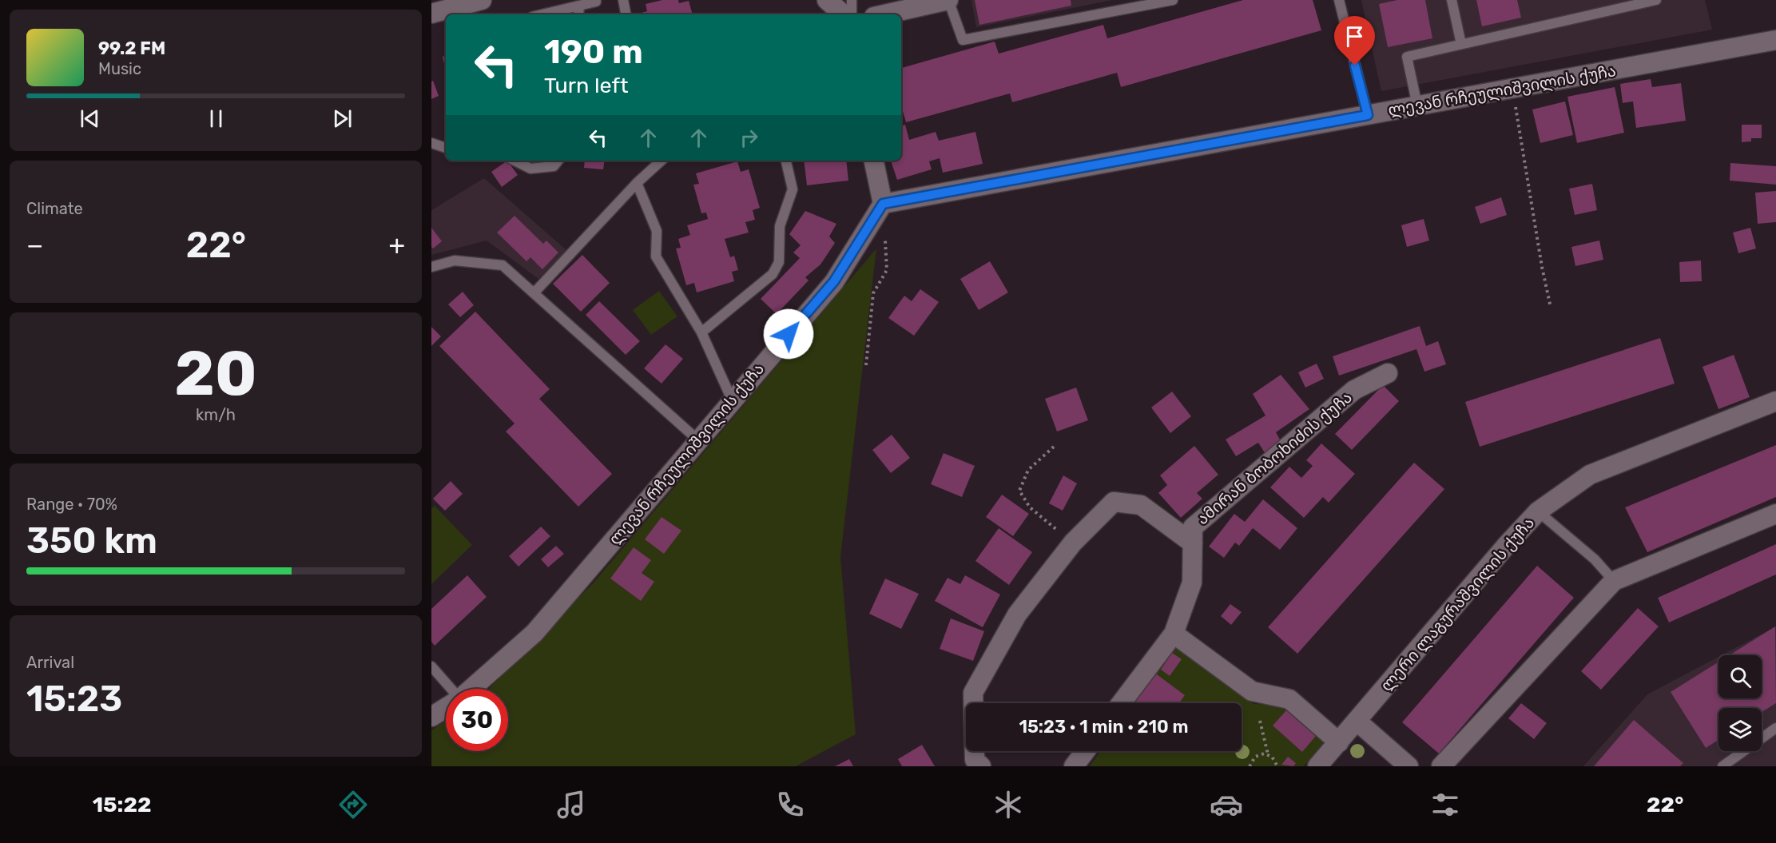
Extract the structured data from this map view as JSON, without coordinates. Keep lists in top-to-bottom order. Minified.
{"streets":{"street":["ლევან რჩეულიშვილის ქუჩა","ამირან ბობოხიძის ქუჩა","ლერი ლაგურაშვილის ქუჩა"]},"page":{"turn":["190 m","Turn left"],"song":["99.2 FM","Music"],"tile":["Climate",["20","km/h"],["Range · 70%","350 km"],["Arrival","15:23"]],"heat":["−","22°","+"],"limit":"30","trip":"15:23 · 1 min · 210 m","tabs":["15:22","22°"]}}
